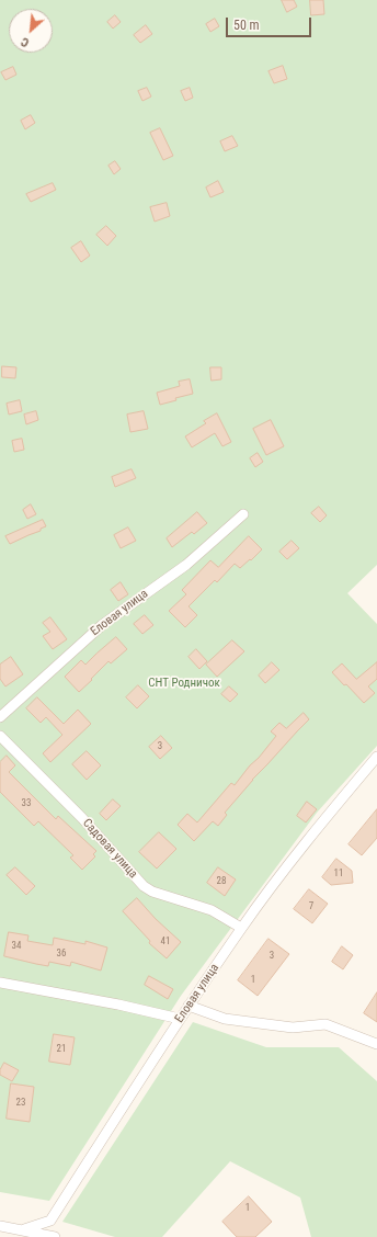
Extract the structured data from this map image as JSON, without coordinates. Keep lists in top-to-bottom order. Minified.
{"streets":{"street":["Еловая улица","Садовая улица"]},"crossings":[["Еловая улица","Садовая улица"]],"parks":["СНТ Родничок"],"house_numbers":["3","33","11","28","7","41","34","36","3","1","21","23","1"],"scale_bar":"50 m","north":"bottom left"}
